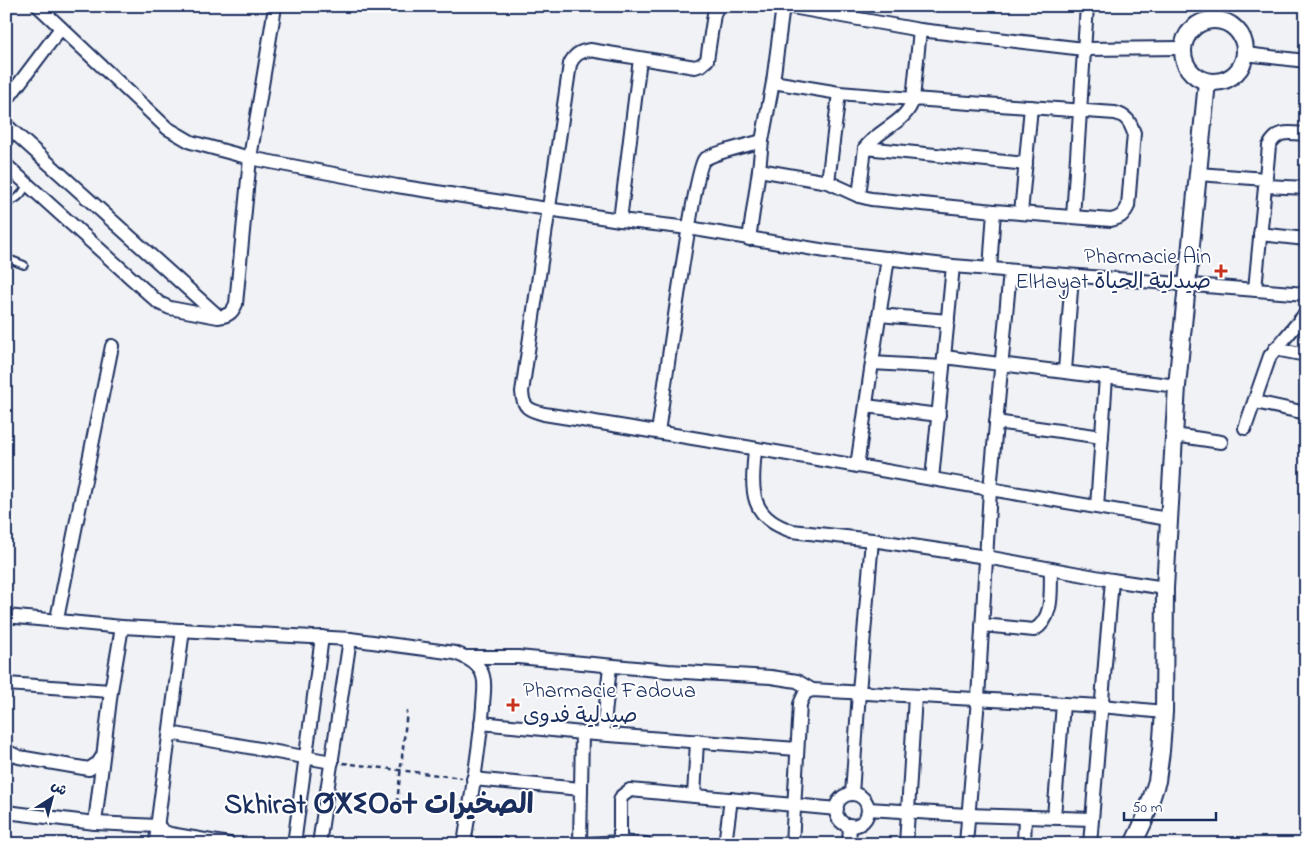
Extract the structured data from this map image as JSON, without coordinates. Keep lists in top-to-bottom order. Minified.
{"districts":["Skhirat ⵚⵅⵉⵔⴰⵜ الصخيرات"],"places":{"health":["Pharmacie Ain ElHayat صيدلية الحياة","Pharmacie Fadoua صيدلية فدوى"]},"scale_bar":"50 m","north":"top right"}
